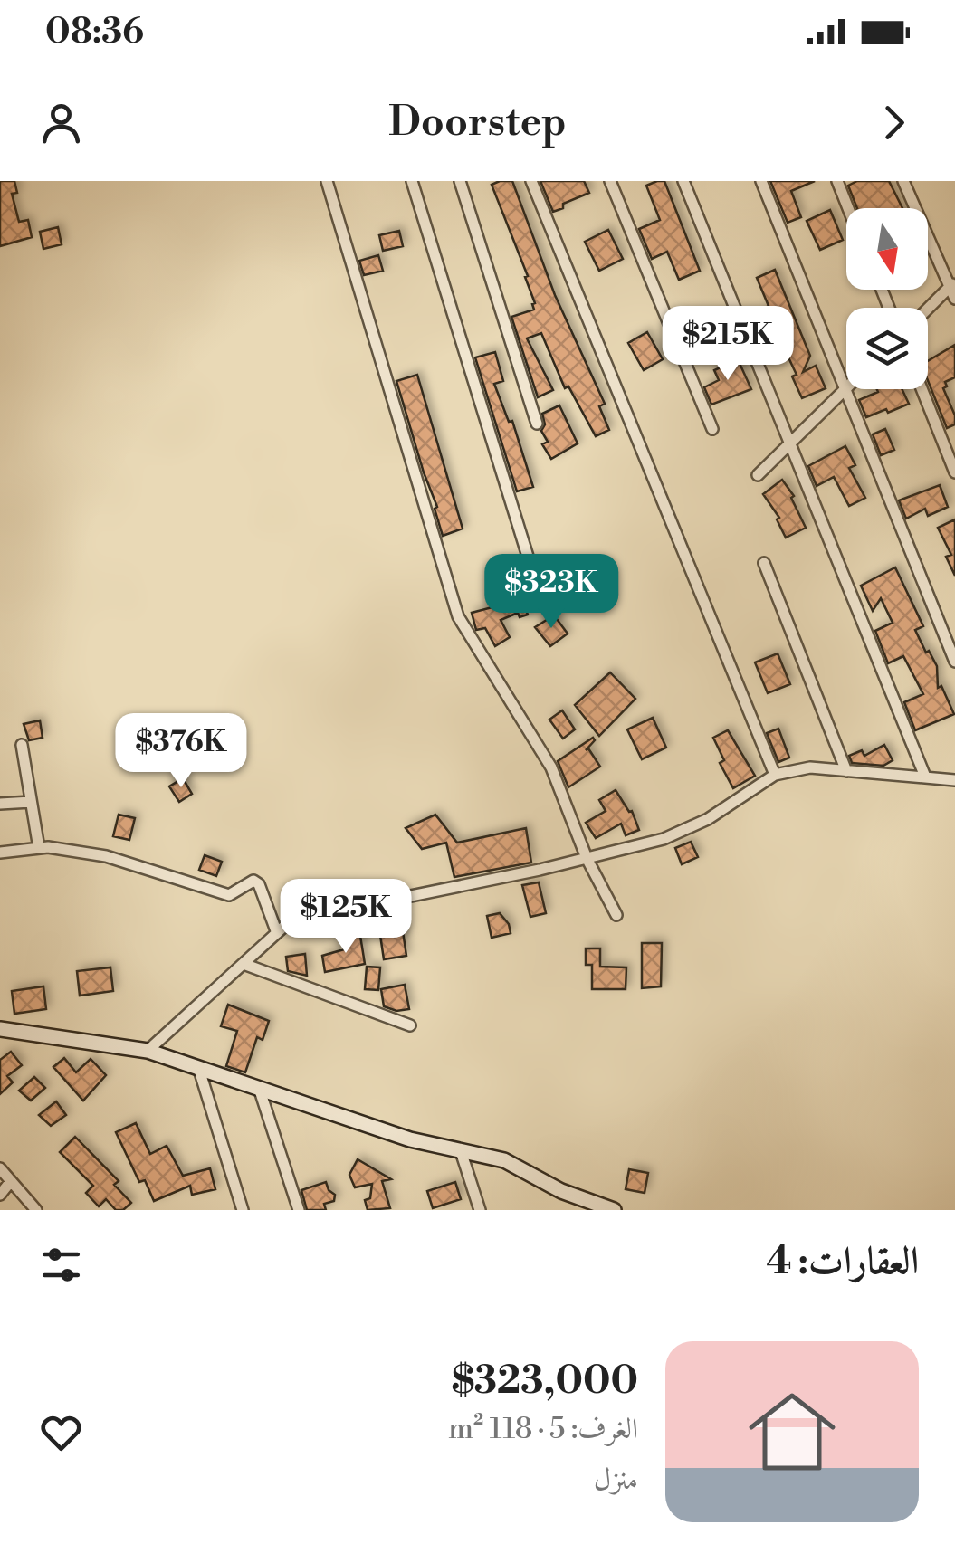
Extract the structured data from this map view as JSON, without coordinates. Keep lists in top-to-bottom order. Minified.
{"north":"bottom","page":{"status":"08:36","header":"Doorstep","price":["$215K","$323K","$376K","$125K"],"heading":"العقارات: 4","list":[{"name":"$323,000","note":"الغرف: 5 · 118 m² · منزل"}]}}
